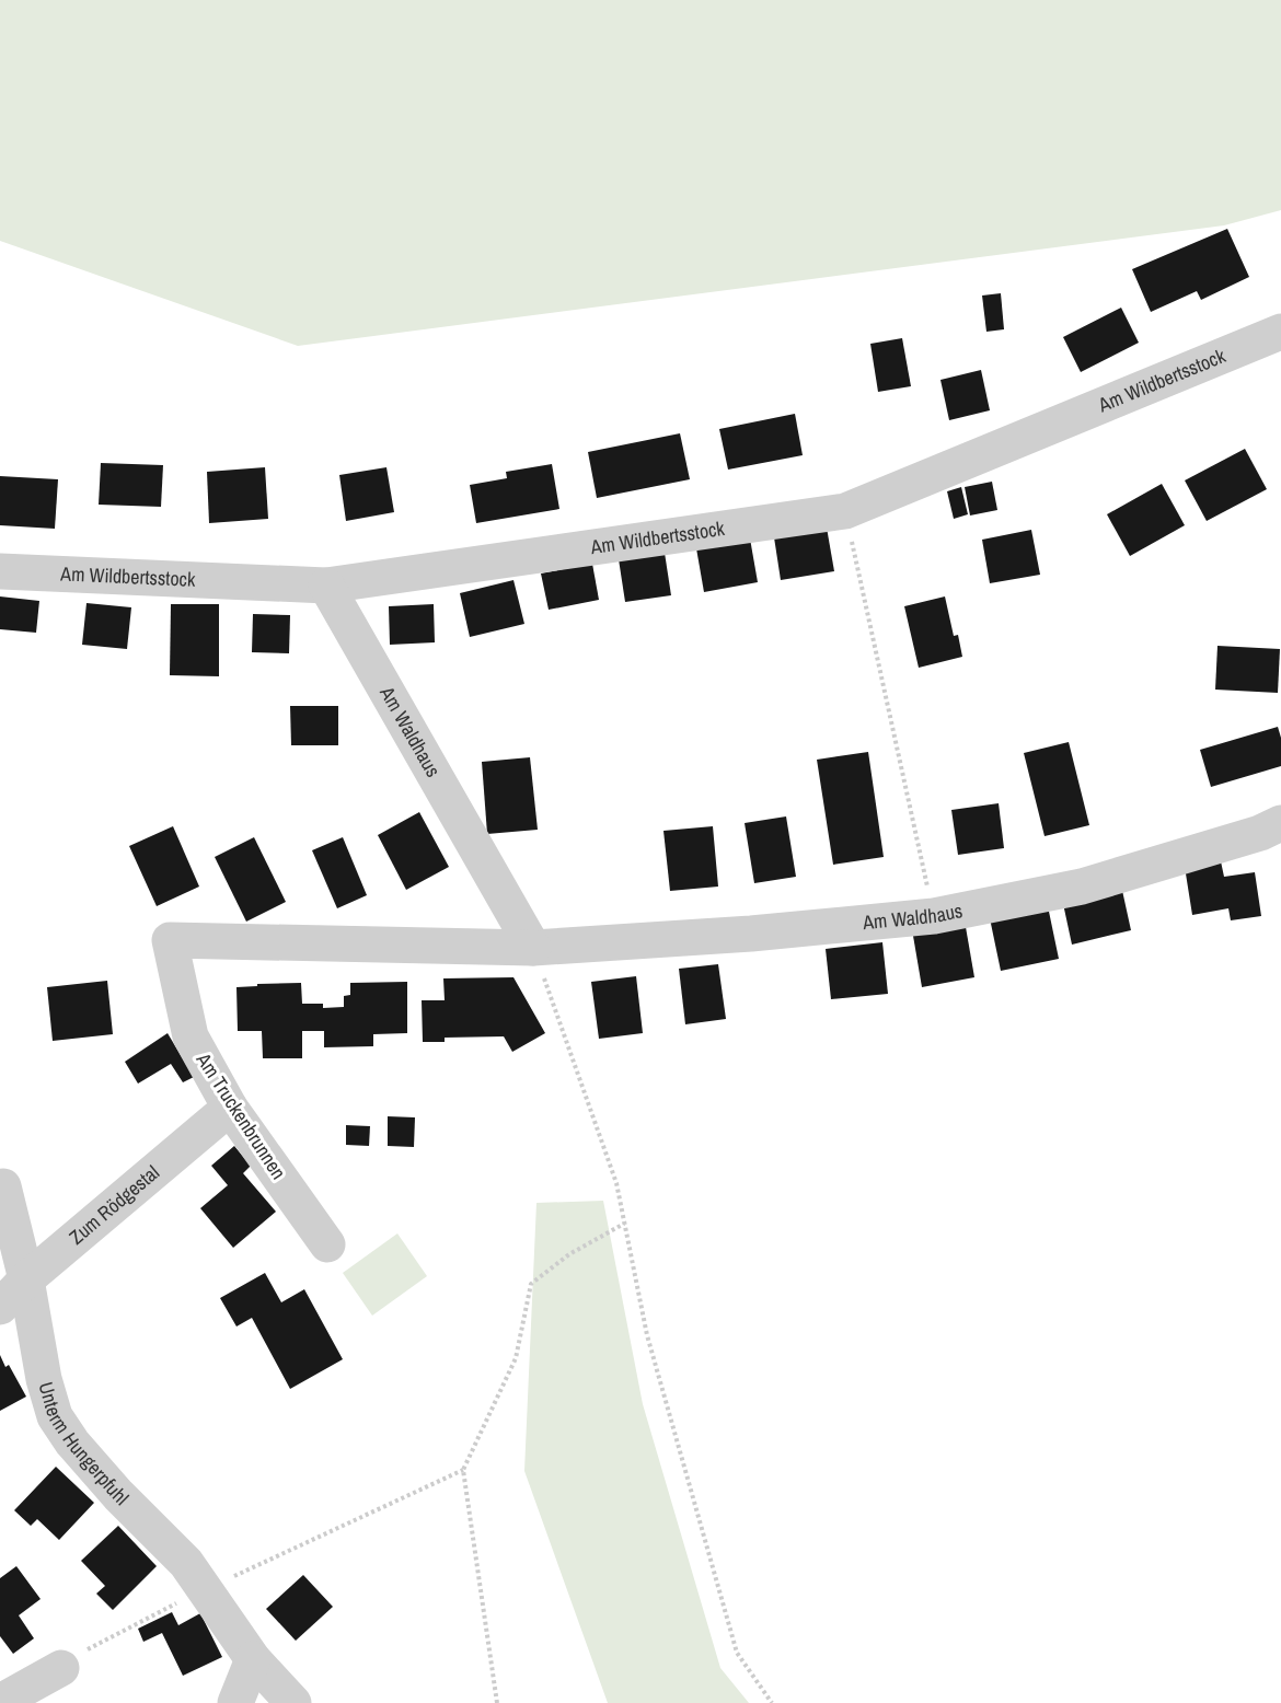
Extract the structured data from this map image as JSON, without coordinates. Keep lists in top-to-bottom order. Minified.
{"streets":{"street":["Am Wildbertsstock","Am Waldhaus","Am Truckenbrunnen","Zum Rödgestal","Unterm Hungerpfuhl"]},"crossings":[["Am Wildbertsstock","Am Waldhaus"],["Am Waldhaus","Am Truckenbrunnen"],["Am Truckenbrunnen","Zum Rödgestal"],["Zum Rödgestal","Unterm Hungerpfuhl"]]}
